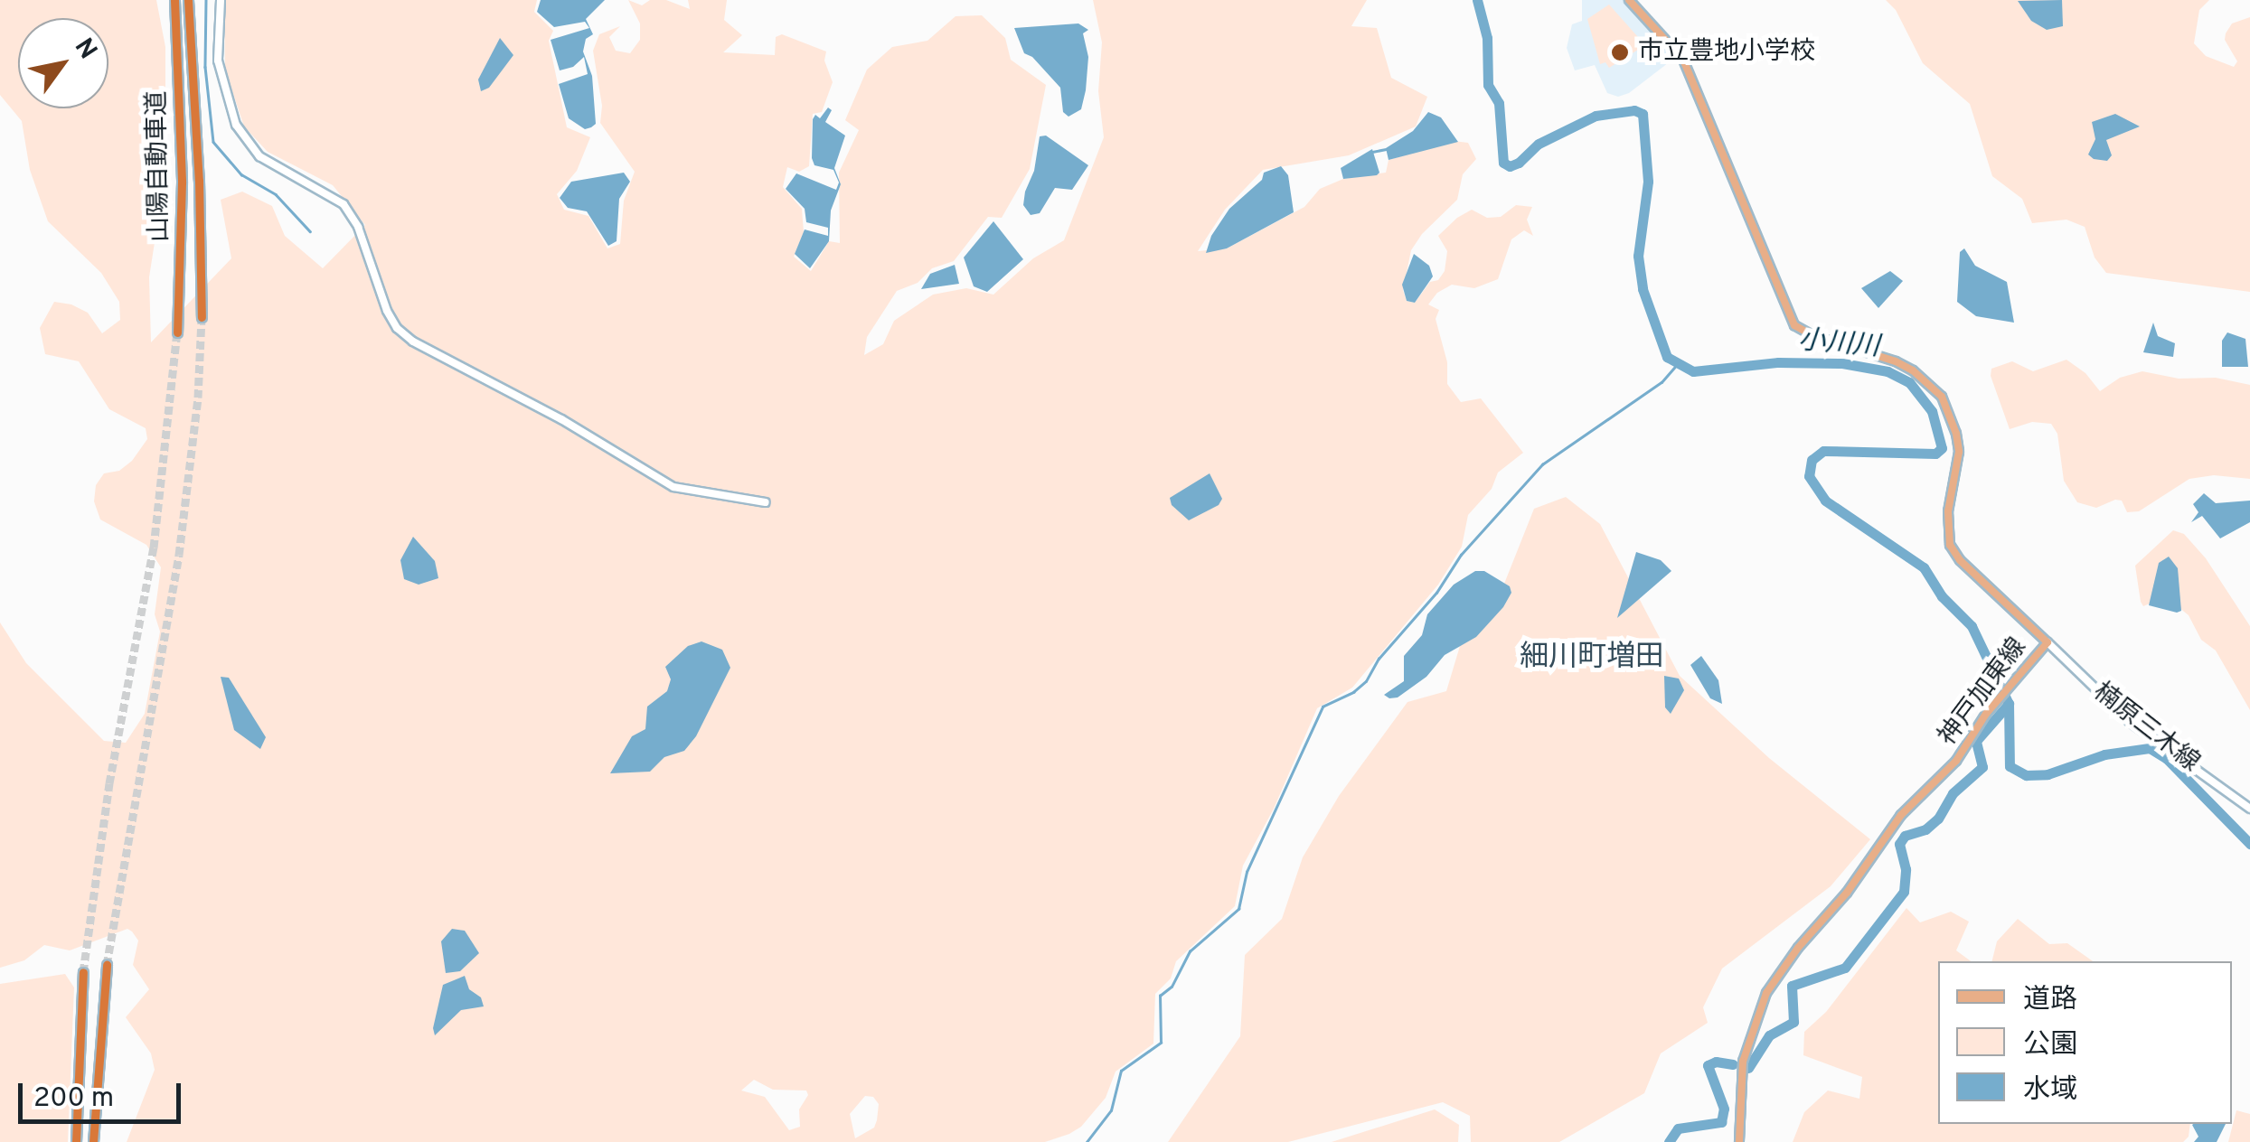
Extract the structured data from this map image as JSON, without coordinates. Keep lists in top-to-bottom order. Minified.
{"streets":{"highway":["山陽自動車道"],"main road":["神戸加東線"],"street":["楠原三木線"]},"crossings":[["神戸加東線","楠原三木線"]],"districts":["細川町増田"],"water":["小川川"],"places":["市立豊地小学校"],"legend":["道路","公園","水域"],"scale_bar":"200 m","north":"top right"}
